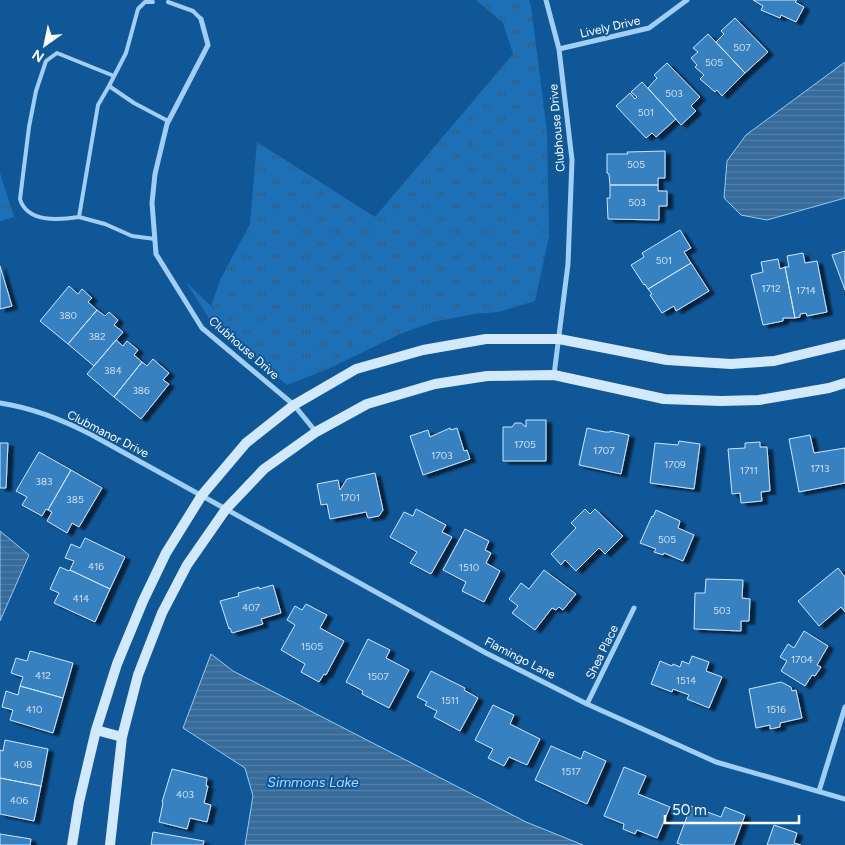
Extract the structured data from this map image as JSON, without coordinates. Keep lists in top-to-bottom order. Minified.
{"streets":{"street":["Lively Drive","Clubhouse Drive","Clubmanor Drive","Shea Place","Flamingo Lane"]},"crossings":[["Lively Drive","Clubhouse Drive"],["Clubmanor Drive","Flamingo Lane"],["Shea Place","Flamingo Lane"]],"water":["Simmons Lake"],"house_numbers":["507","505","503","501","505","503","501","1712","1714","380","382","384","386","1705","1707","1703","1709","1713","1711","383","1701","385","505","416","1510","414","407","503","1505","1704","412","1507","1514","1511","410","1516","408","1517","403","406"],"scale_bar":"50 m","north":"bottom left"}
